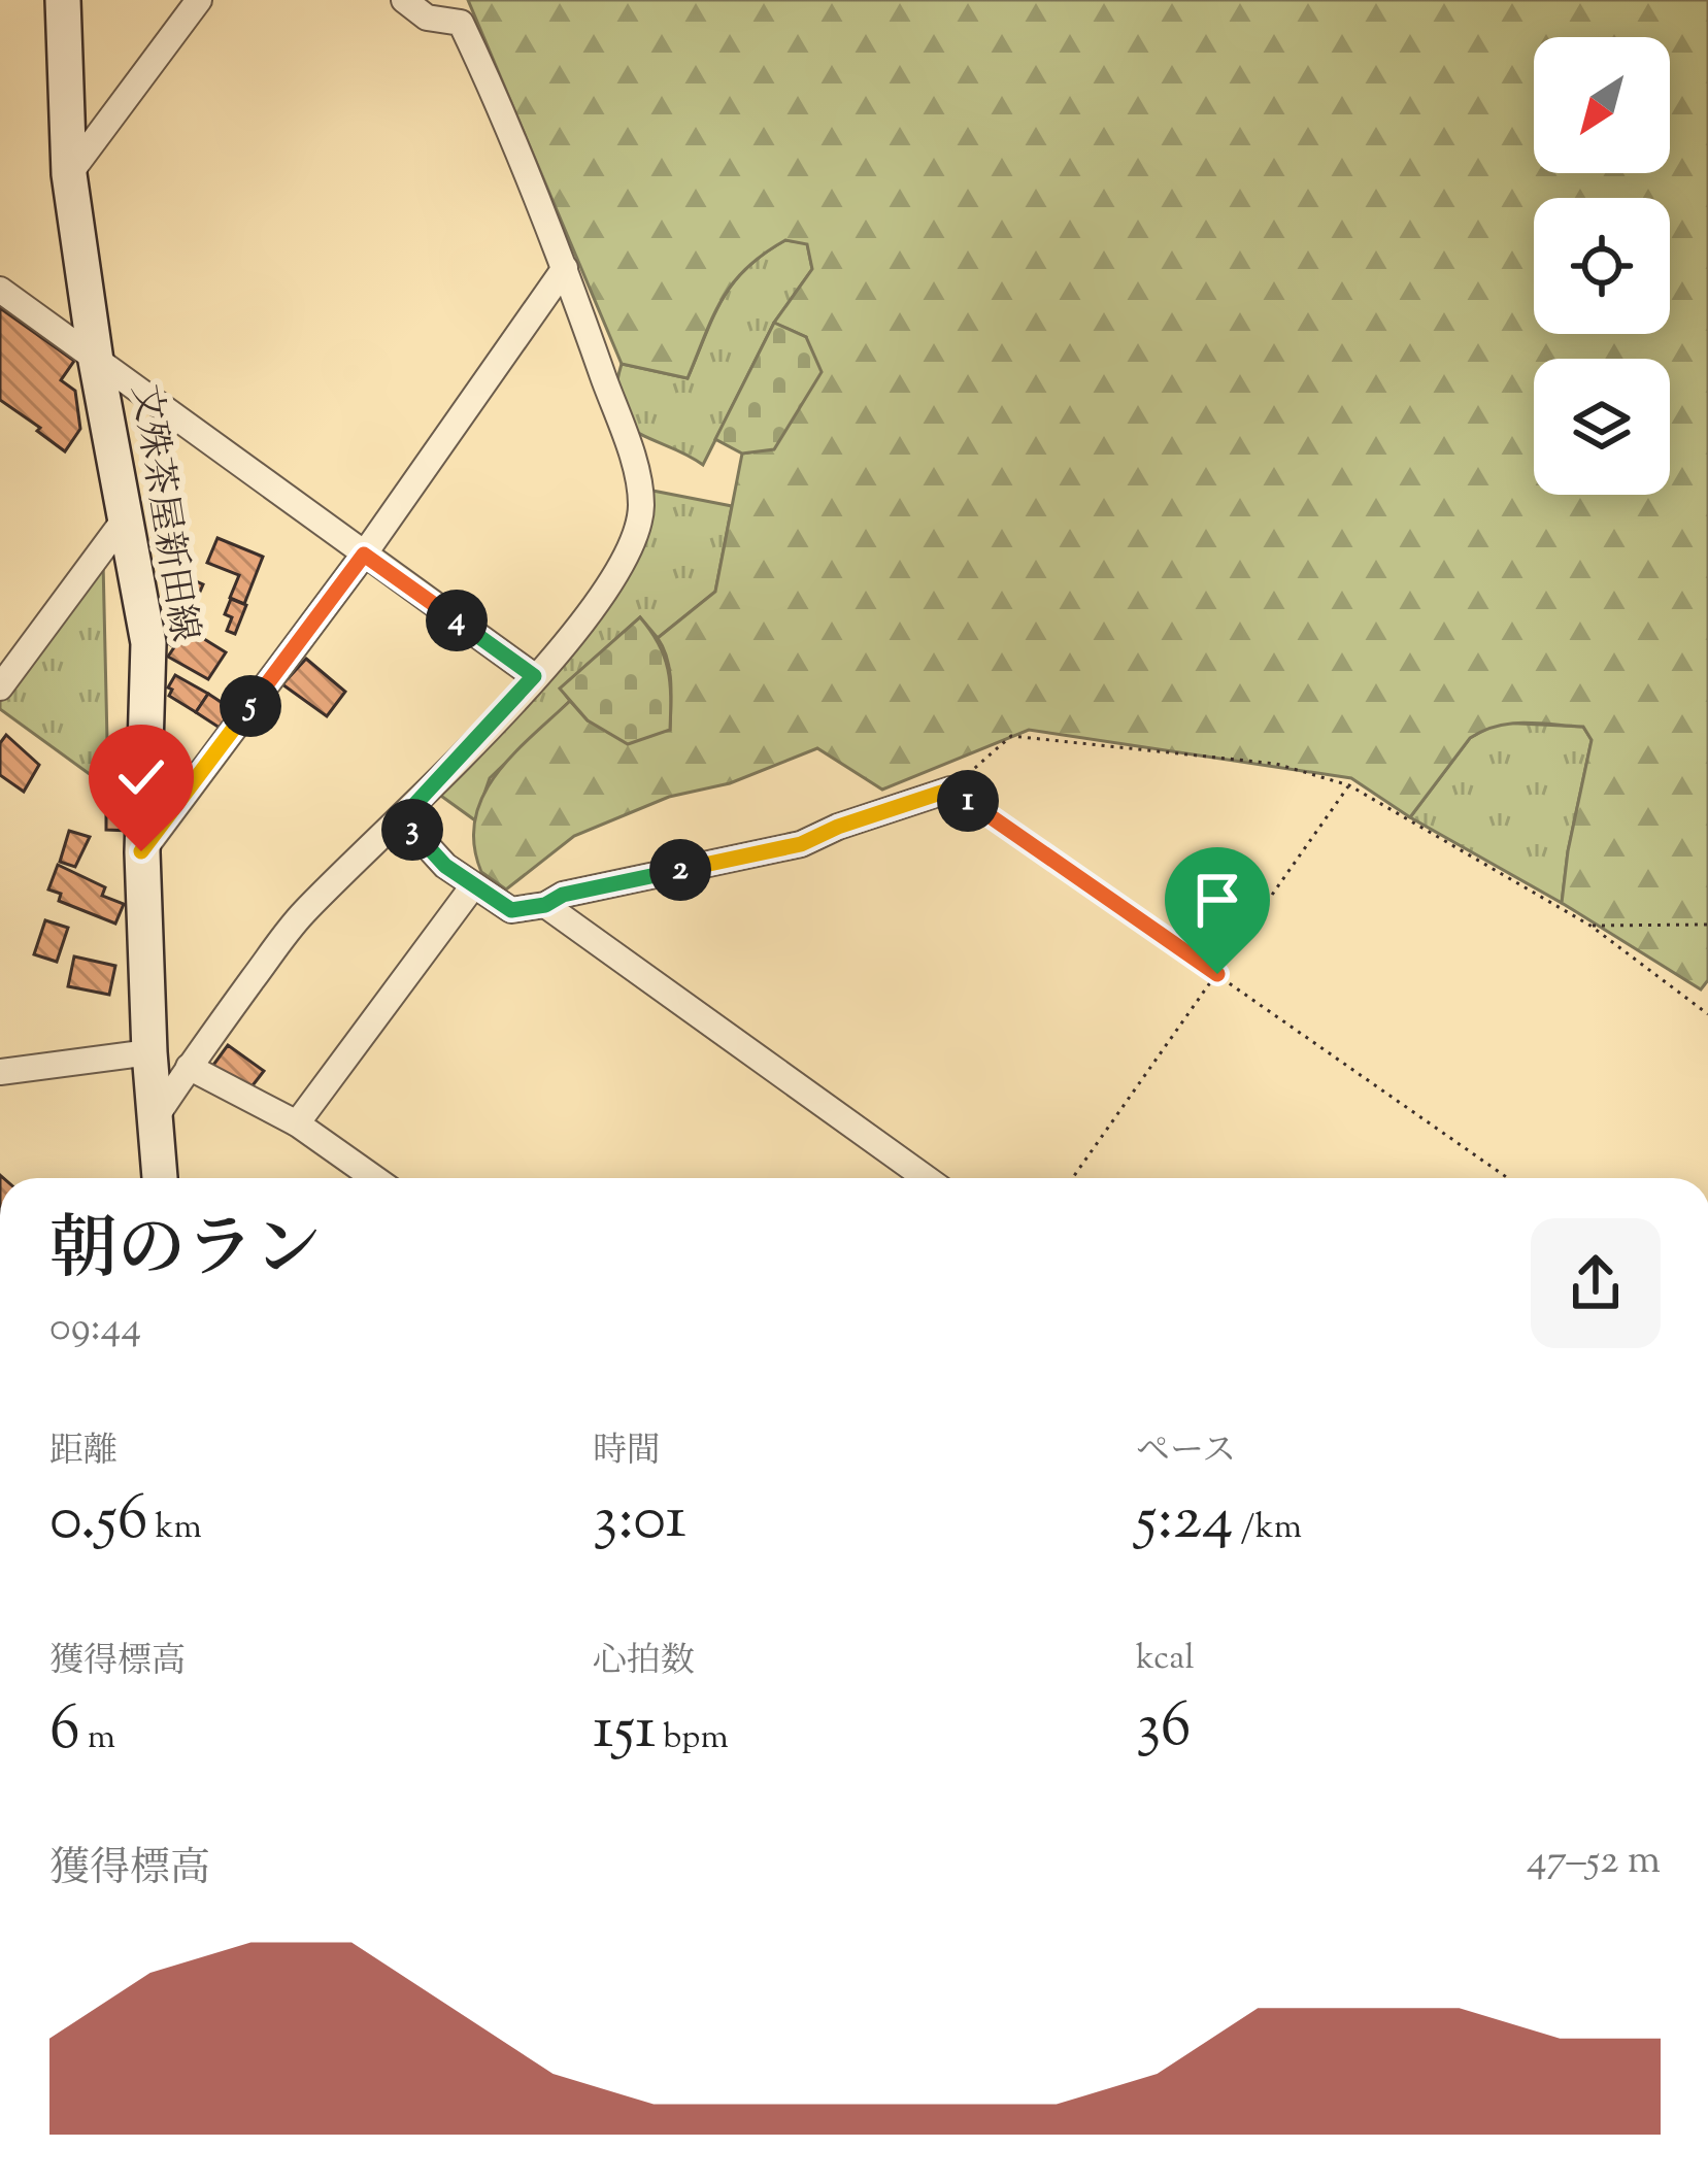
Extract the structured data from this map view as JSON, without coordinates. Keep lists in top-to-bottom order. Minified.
{"streets":{"main road":["文殊茶屋新田線"]},"north":"bottom left","page":{"pins":["4","5","1","3","2"],"heading":["朝のラン","09:44"],"stats":[["距離","0.56 km"],["時間","3:01"],["ペース","5:24 /km"],["獲得標高","6 m"],["心拍数","151 bpm"],["kcal","36"]],"chart":["獲得標高","47–52 m"]}}
